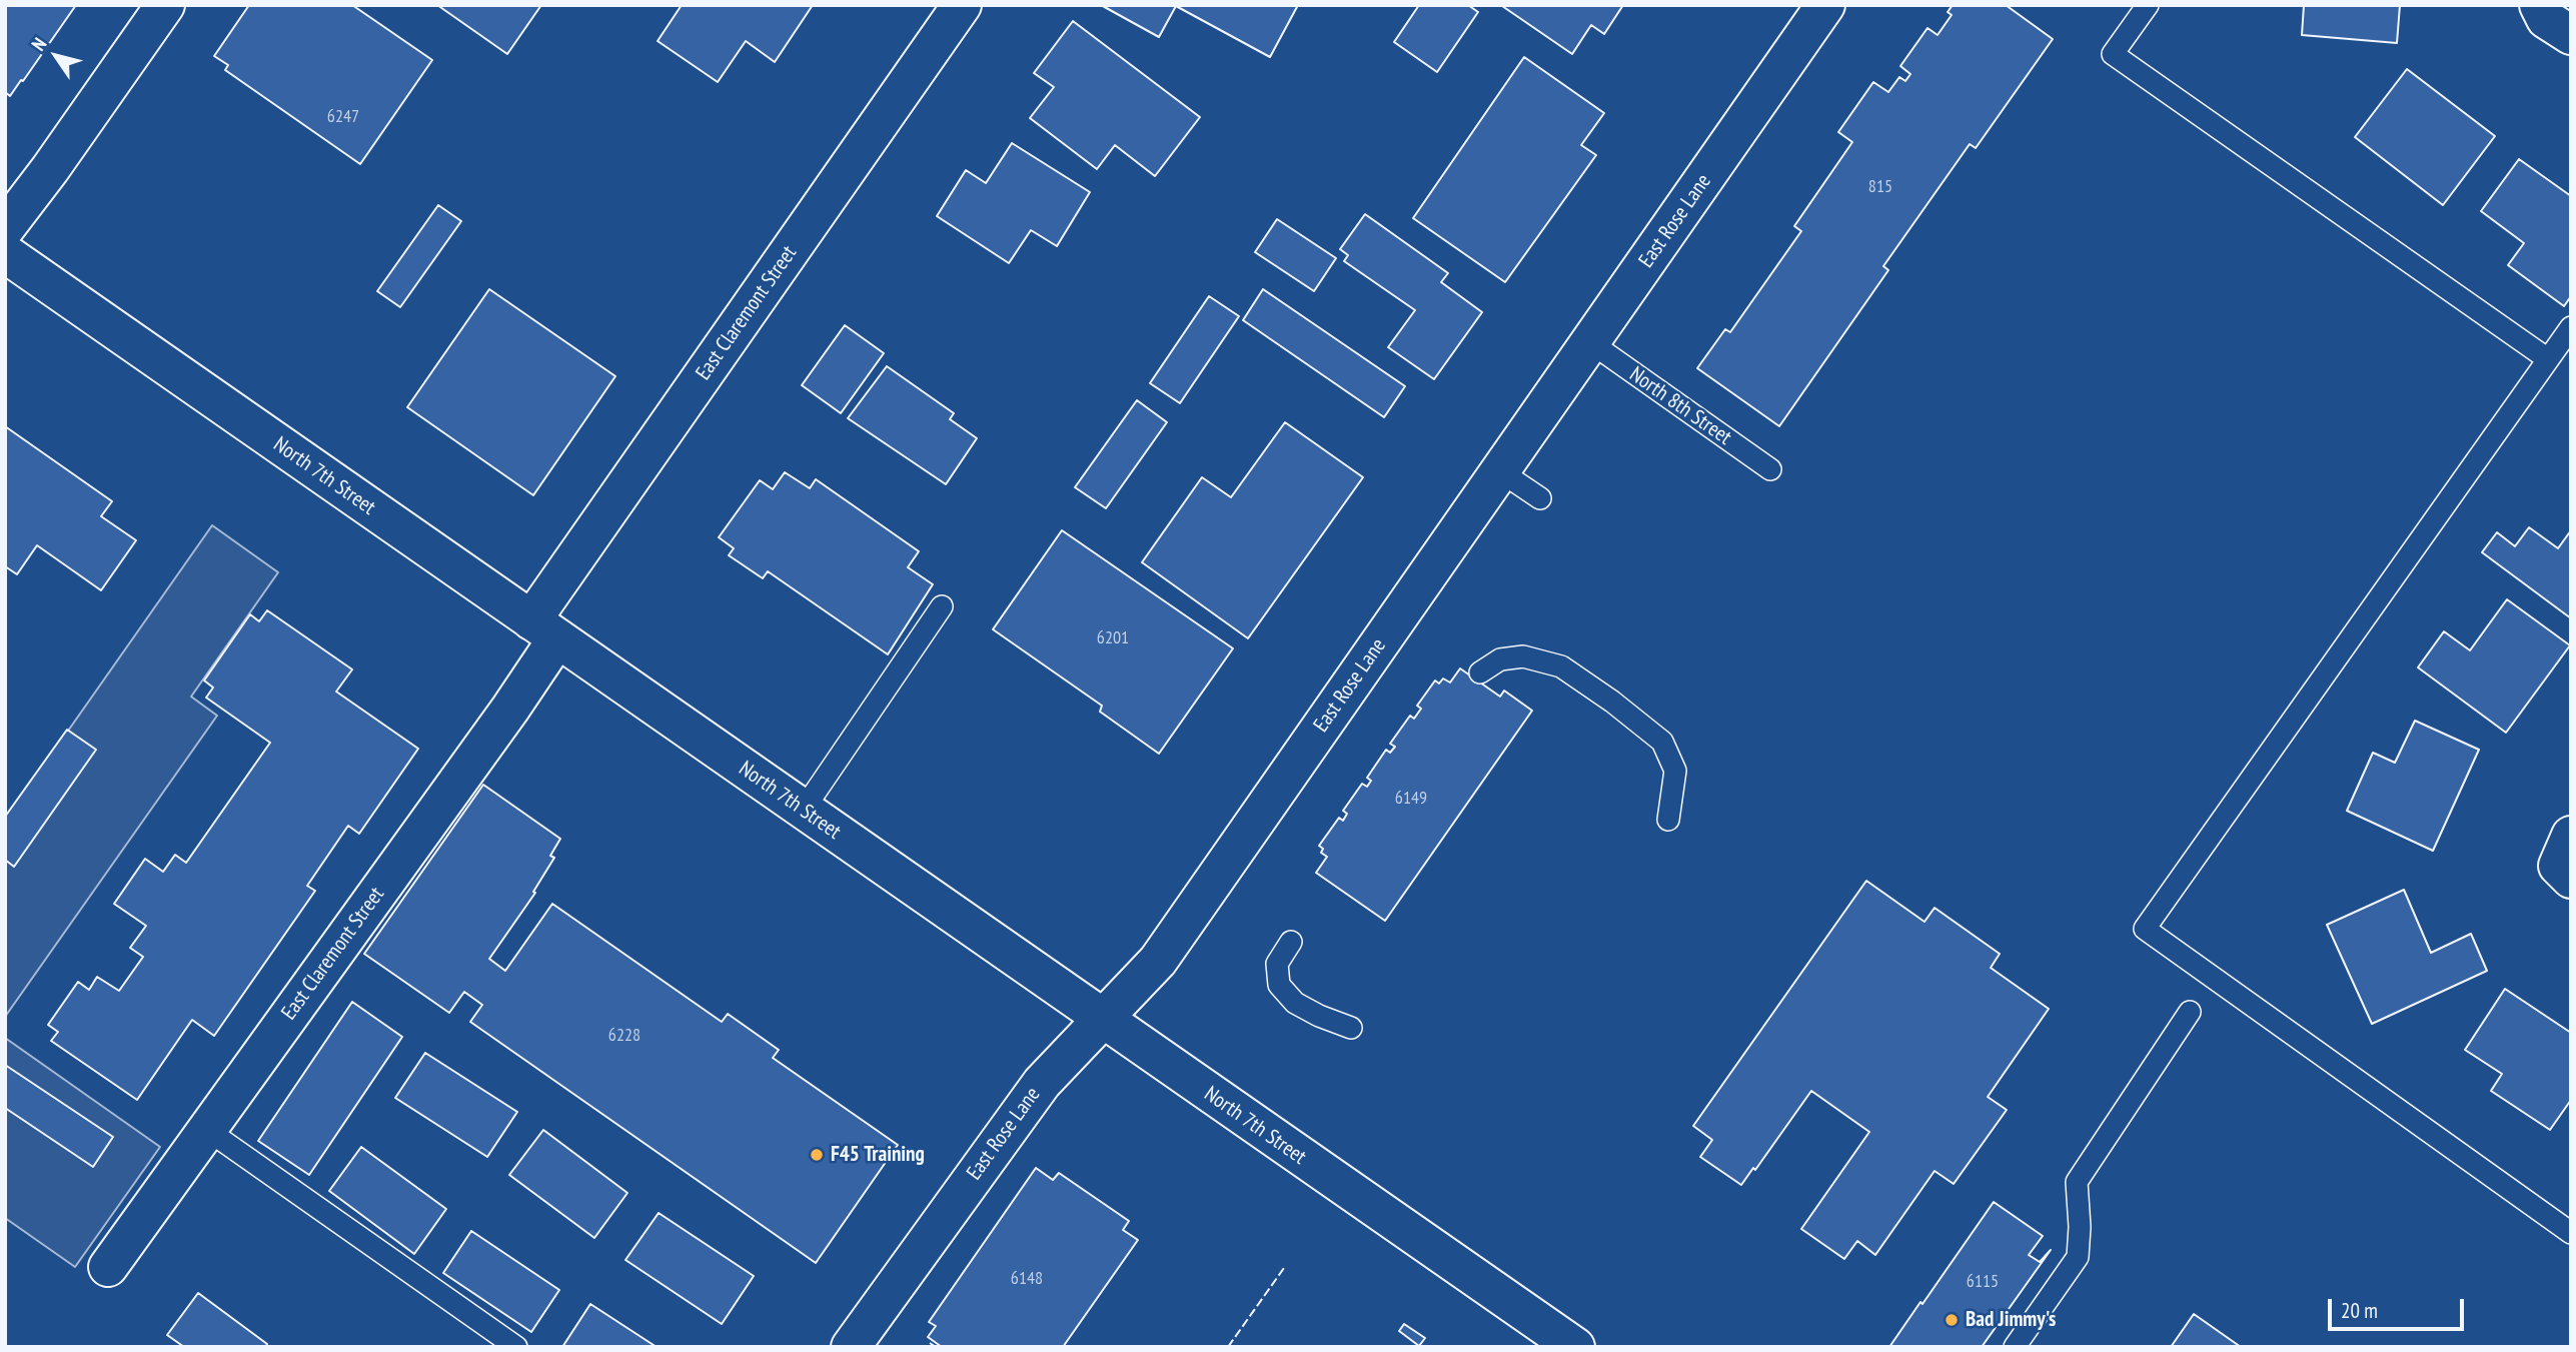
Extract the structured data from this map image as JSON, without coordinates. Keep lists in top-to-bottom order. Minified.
{"streets":{"street":["East Rose Lane","East Claremont Street","North 7th Street"],"lane":["North 8th Street"]},"crossings":[["East Rose Lane","North 8th Street"],["East Rose Lane","North 7th Street"],["East Claremont Street","North 7th Street"]],"places":["F45 Training","Bad Jimmy's"],"house_numbers":["6247","815","6201","6149","6228","6148","6115"],"scale_bar":"20 m","north":"top left"}
